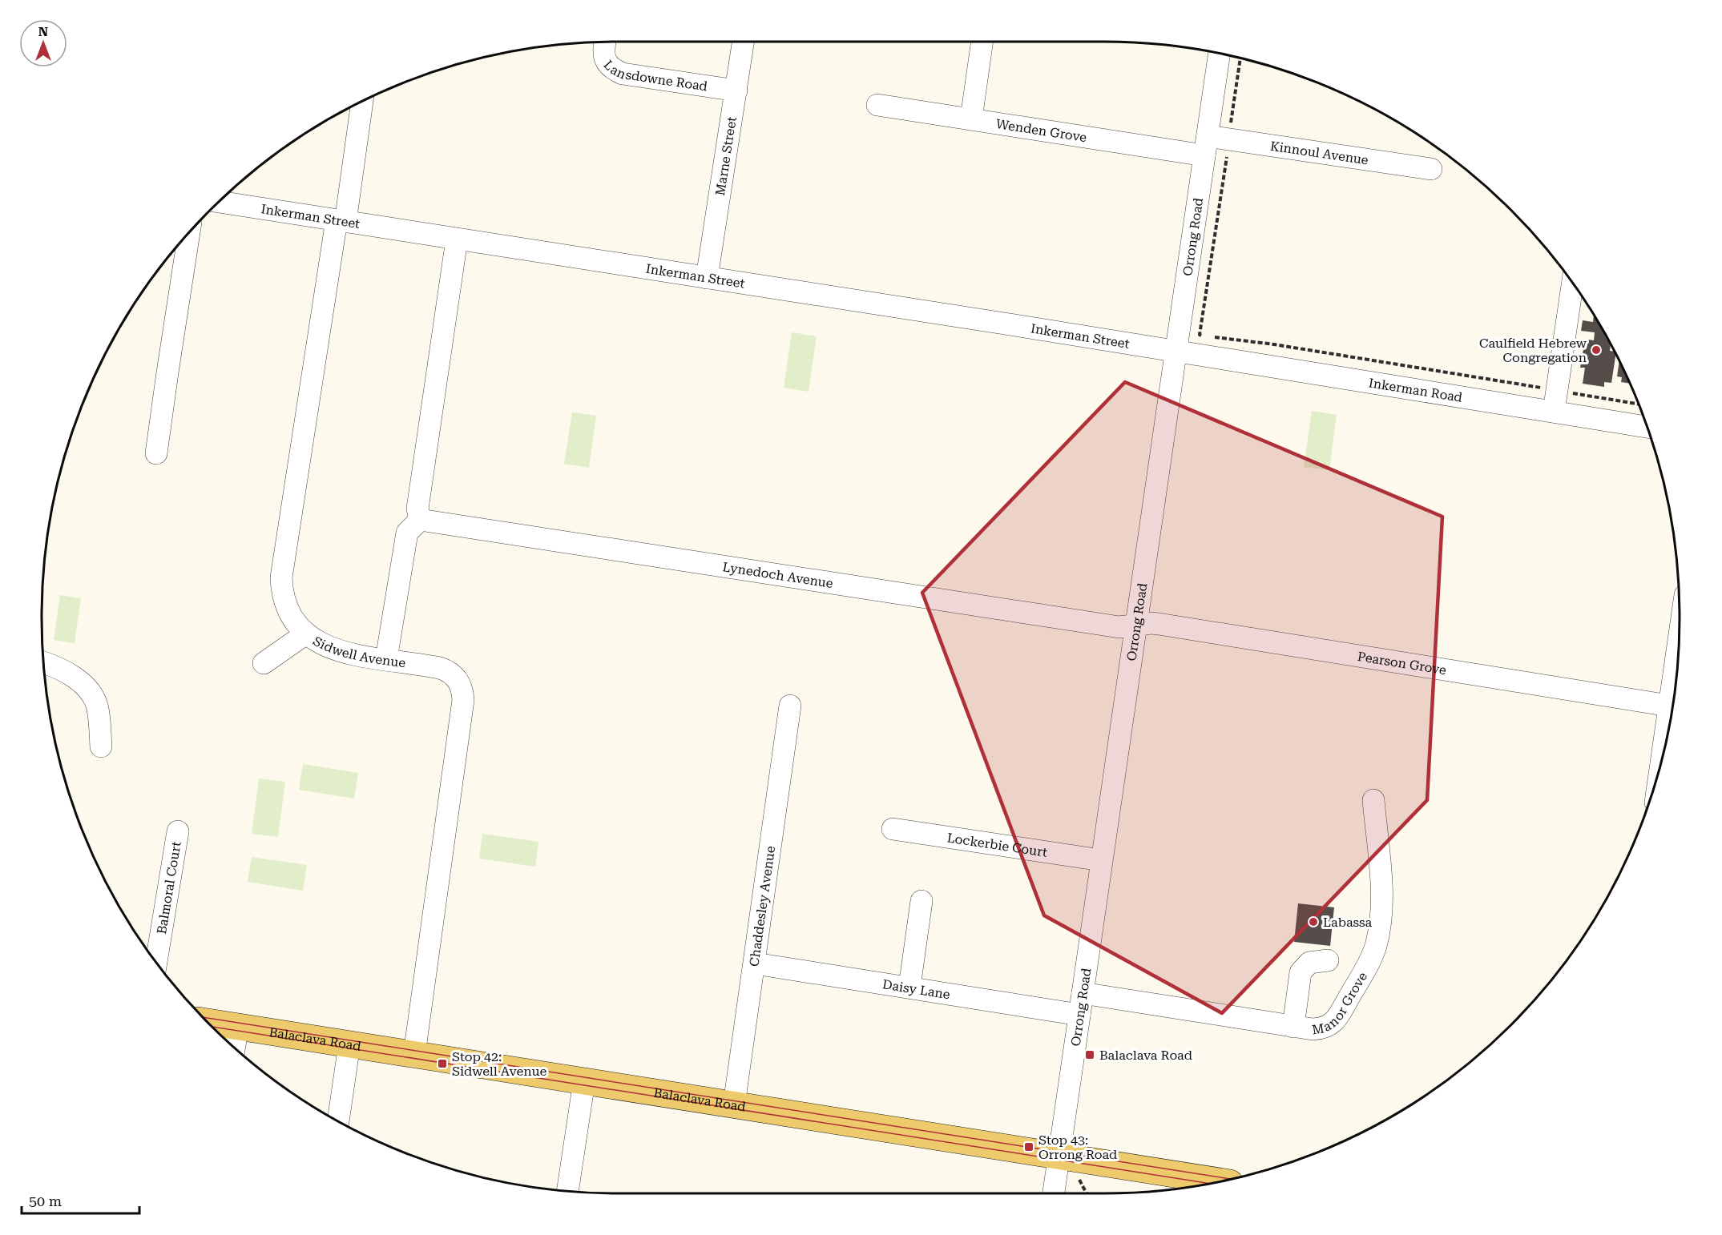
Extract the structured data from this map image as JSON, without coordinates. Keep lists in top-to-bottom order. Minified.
{"streets":{"main road":["Balaclava Road"],"street":["Lansdowne Road","Wenden Grove","Kinnoul Avenue","Marne Street","Inkerman Street","Orrong Road","Inkerman Road","Lynedoch Avenue","Sidwell Avenue","Pearson Grove","Lockerbie Court","Balmoral Court","Chaddesley Avenue","Daisy Lane","Manor Grove"]},"crossings":[["Lansdowne Road","Marne Street"],["Wenden Grove","Kinnoul Avenue"],["Wenden Grove","Orrong Road"],["Kinnoul Avenue","Orrong Road"],["Marne Street","Inkerman Street"],["Inkerman Street","Orrong Road"],["Inkerman Street","Inkerman Road"],["Inkerman Street","Sidwell Avenue"],["Orrong Road","Inkerman Road"],["Orrong Road","Lynedoch Avenue"],["Orrong Road","Pearson Grove"],["Orrong Road","Lockerbie Court"],["Orrong Road","Daisy Lane"],["Orrong Road","Manor Grove"],["Orrong Road","Balaclava Road"],["Lynedoch Avenue","Pearson Grove"],["Sidwell Avenue","Balaclava Road"],["Chaddesley Avenue","Daisy Lane"],["Chaddesley Avenue","Balaclava Road"]],"places":{"other":["Caulfield Hebrew Congregation","Labassa"],"transit":["Balaclava Road","Stop 42: Sidwell Avenue","Stop 43: Orrong Road"]},"scale_bar":"50 m","north":"top"}
